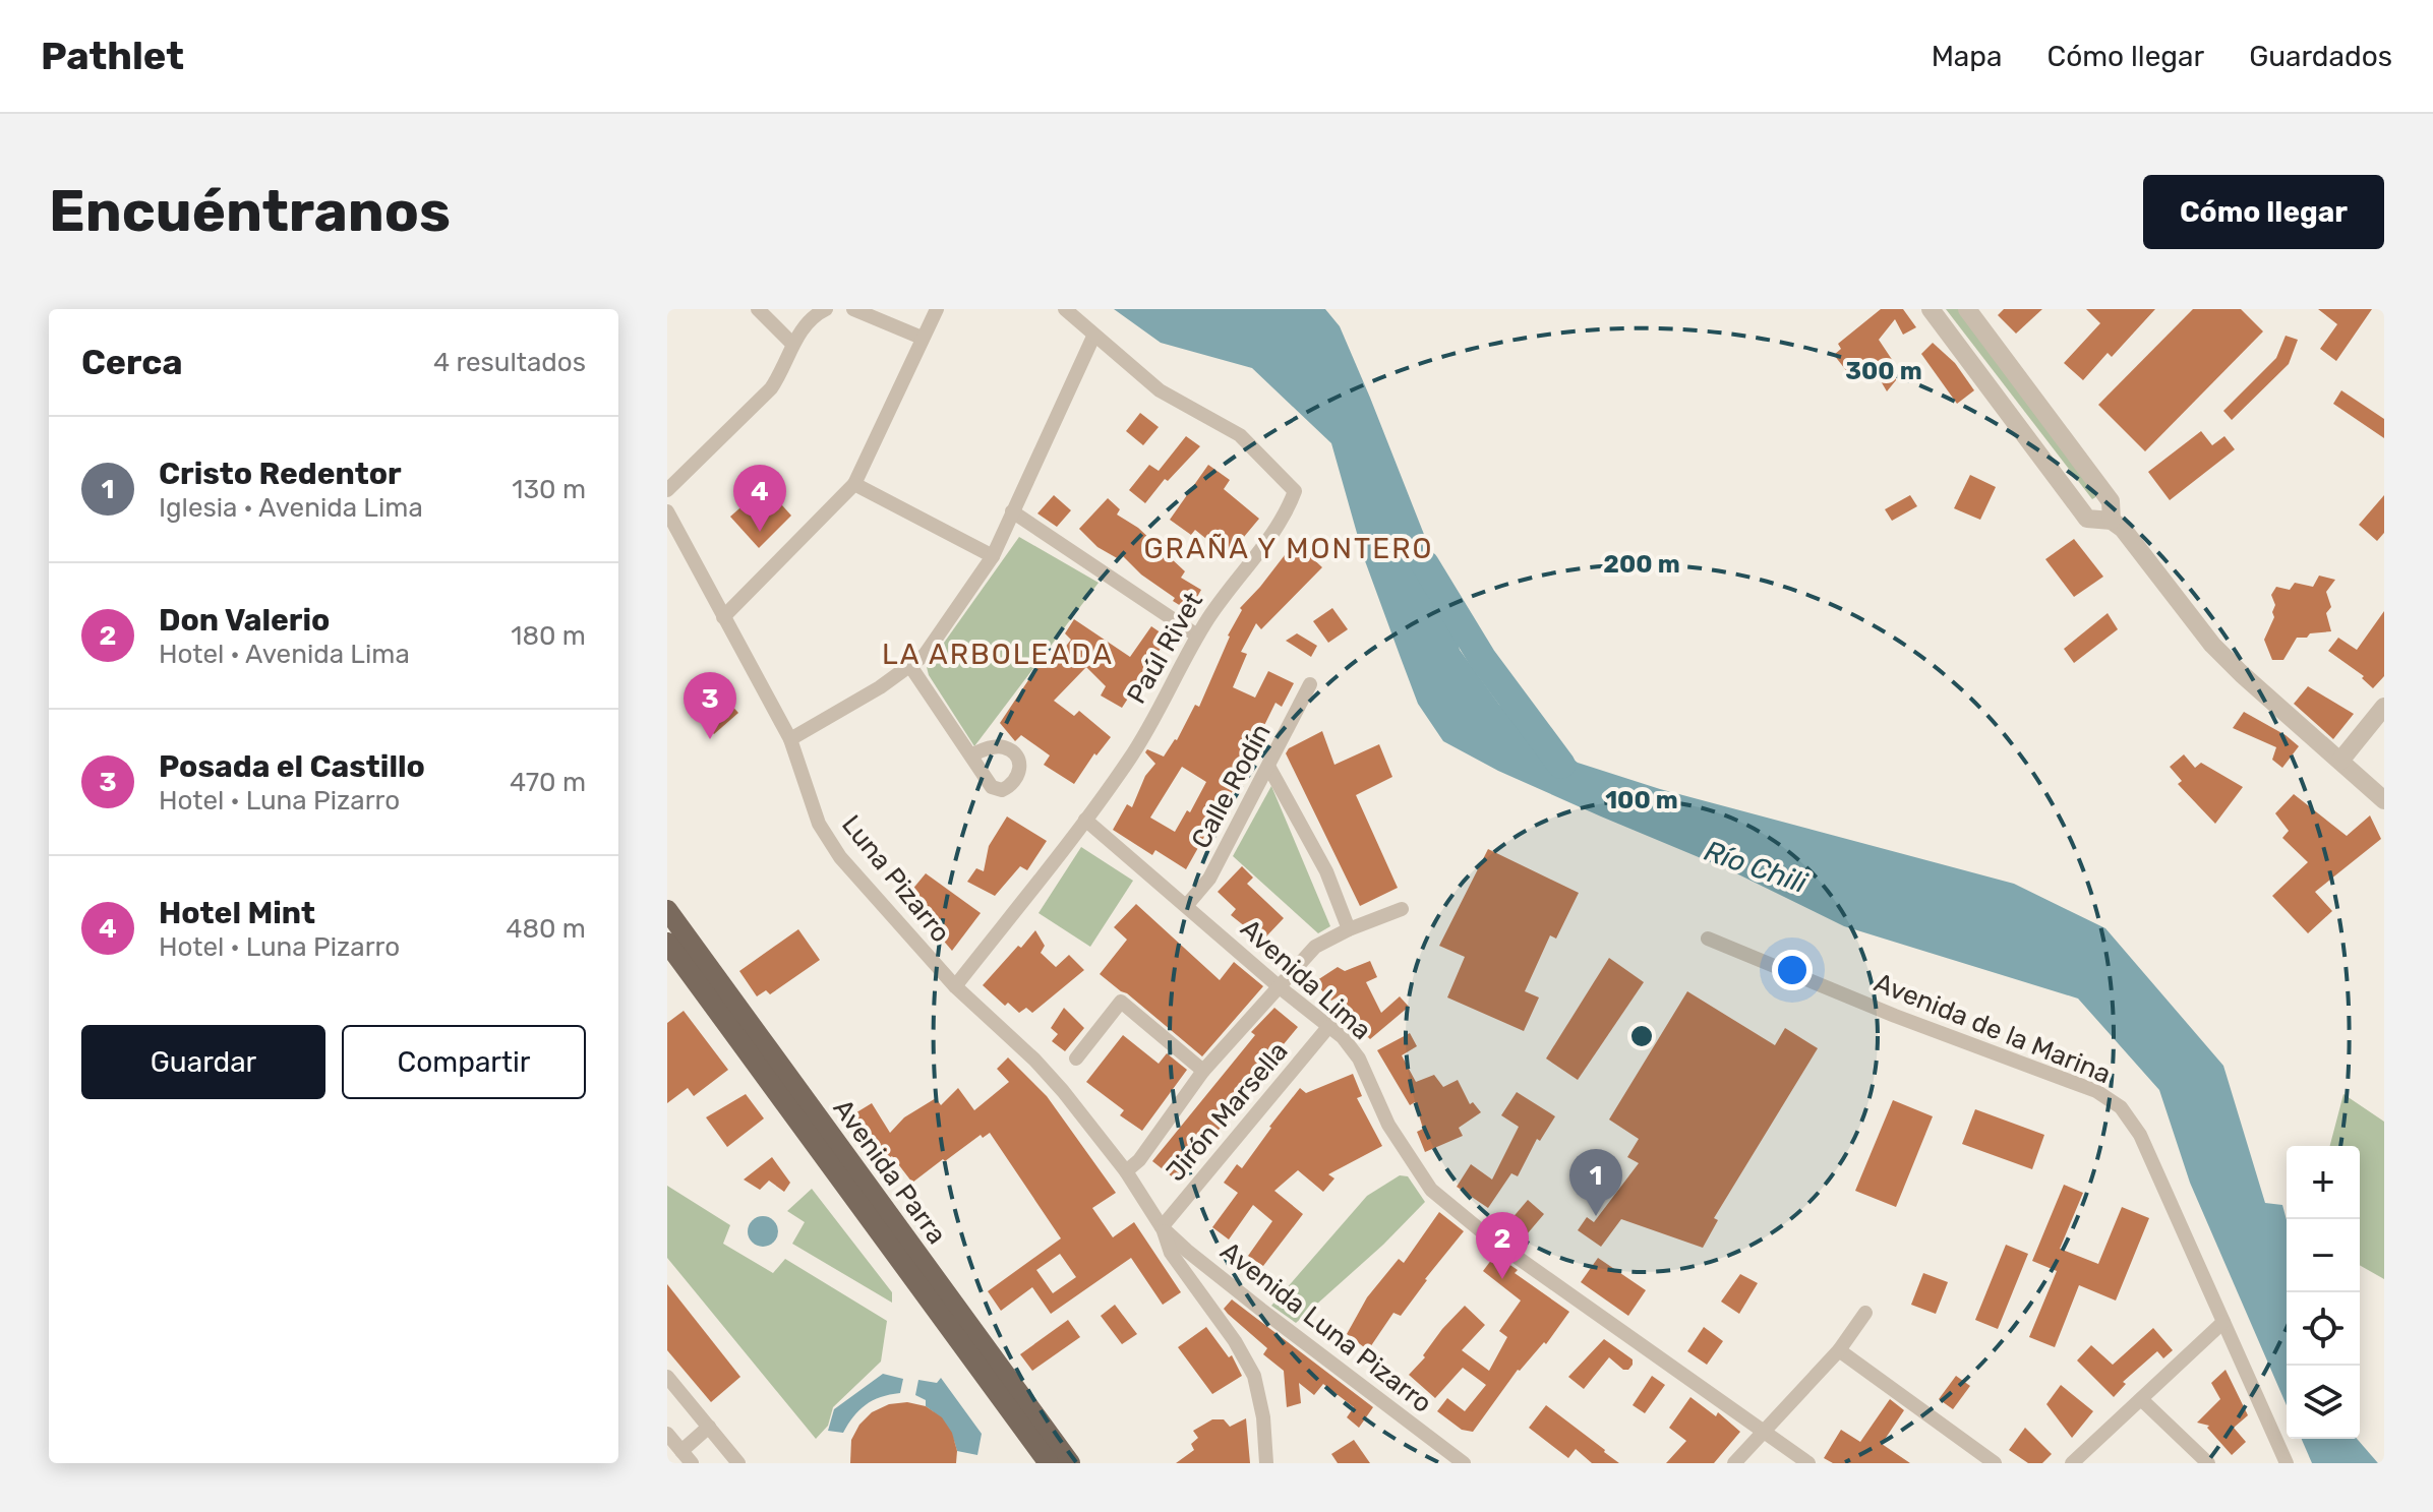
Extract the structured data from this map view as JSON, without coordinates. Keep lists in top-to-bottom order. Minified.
{"streets":{"main road":["Avenida Parra"],"street":["Paúl Rivet","Calle Rodín","Luna Pizarro","Avenida Lima","Avenida de la Marina","Jirón Marsella","Avenida Luna Pizarro"]},"crossings":[["Paúl Rivet","Luna Pizarro"],["Paúl Rivet","Avenida Lima"],["Calle Rodín","Avenida Lima"],["Luna Pizarro","Jirón Marsella"],["Luna Pizarro","Avenida Luna Pizarro"],["Avenida Lima","Jirón Marsella"],["Jirón Marsella","Avenida Luna Pizarro"]],"districts":["GRAÑA Y MONTERO","LA ARBOLEADA"],"water":["Río Chili"],"page":{"header":"Pathlet","nav":["Mapa","Cómo llegar","Guardados"],"buttons":["Cómo llegar",["Guardar","Compartir"]],"title":"Encuéntranos","heading":["Cerca","4 resultados"],"list":[{"mark":"1","name":"Cristo Redentor","note":"Iglesia · Avenida Lima","value":"130 m"},{"mark":"2","name":"Don Valerio","note":"Hotel · Avenida Lima","value":"180 m"},{"mark":"3","name":"Posada el Castillo","note":"Hotel · Luna Pizarro","value":"470 m"},{"mark":"4","name":"Hotel Mint","note":"Hotel · Luna Pizarro","value":"480 m"}],"pins":["4","3","1","2"],"map_buttons":["+","−"]},"rings":["300 m","200 m","100 m"]}
